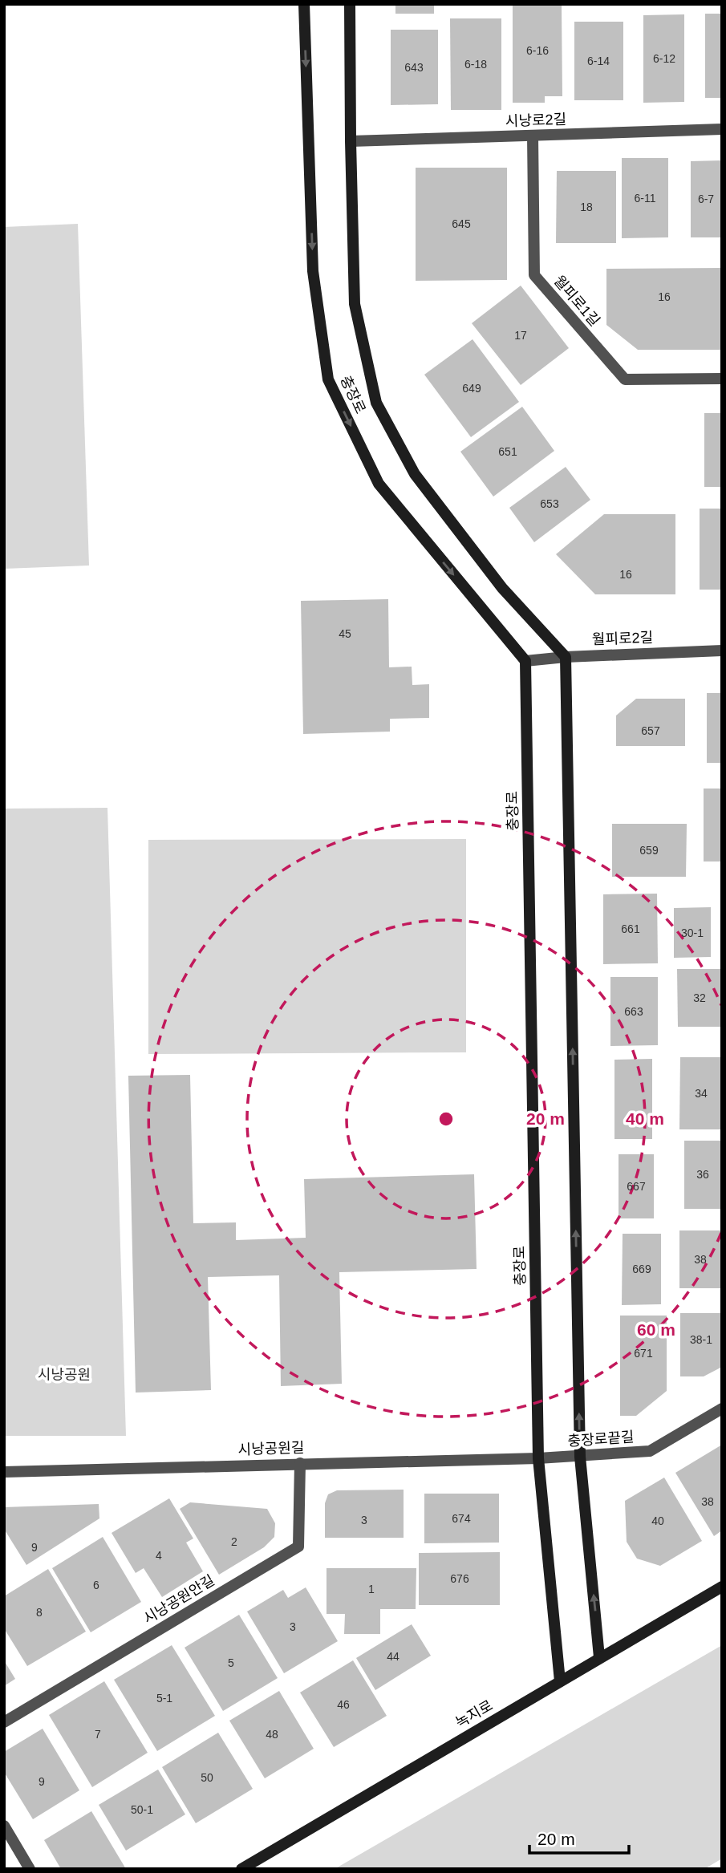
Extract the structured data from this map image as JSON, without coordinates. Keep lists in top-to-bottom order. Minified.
{"streets":{"street":["시낭로2길","월피로1길","충장로","월피로2길","충장로끝길","시낭공원길","시낭공원안길","녹지로"]},"crossings":[["시낭로2길","월피로1길"],["시낭로2길","충장로"],["충장로","월피로2길"],["충장로","충장로끝길"],["충장로","시낭공원길"],["충장로","녹지로"],["충장로끝길","시낭공원길"],["시낭공원길","시낭공원안길"]],"parks":["시낭공원"],"house_numbers":["6-16","6-12","6-14","6-18","643","6-11","6-7","18","645","16","17","649","651","653","16","45","657","659","661","30-1","32","663","34","36","667","38","669","38-1","671","38","674","3","40","2","9","4","676","6","1","8","3","44","5","5-1","46","7","48","50","9","50-1"],"scale_bar":"20 m","rings":["20 m","40 m","60 m"]}
